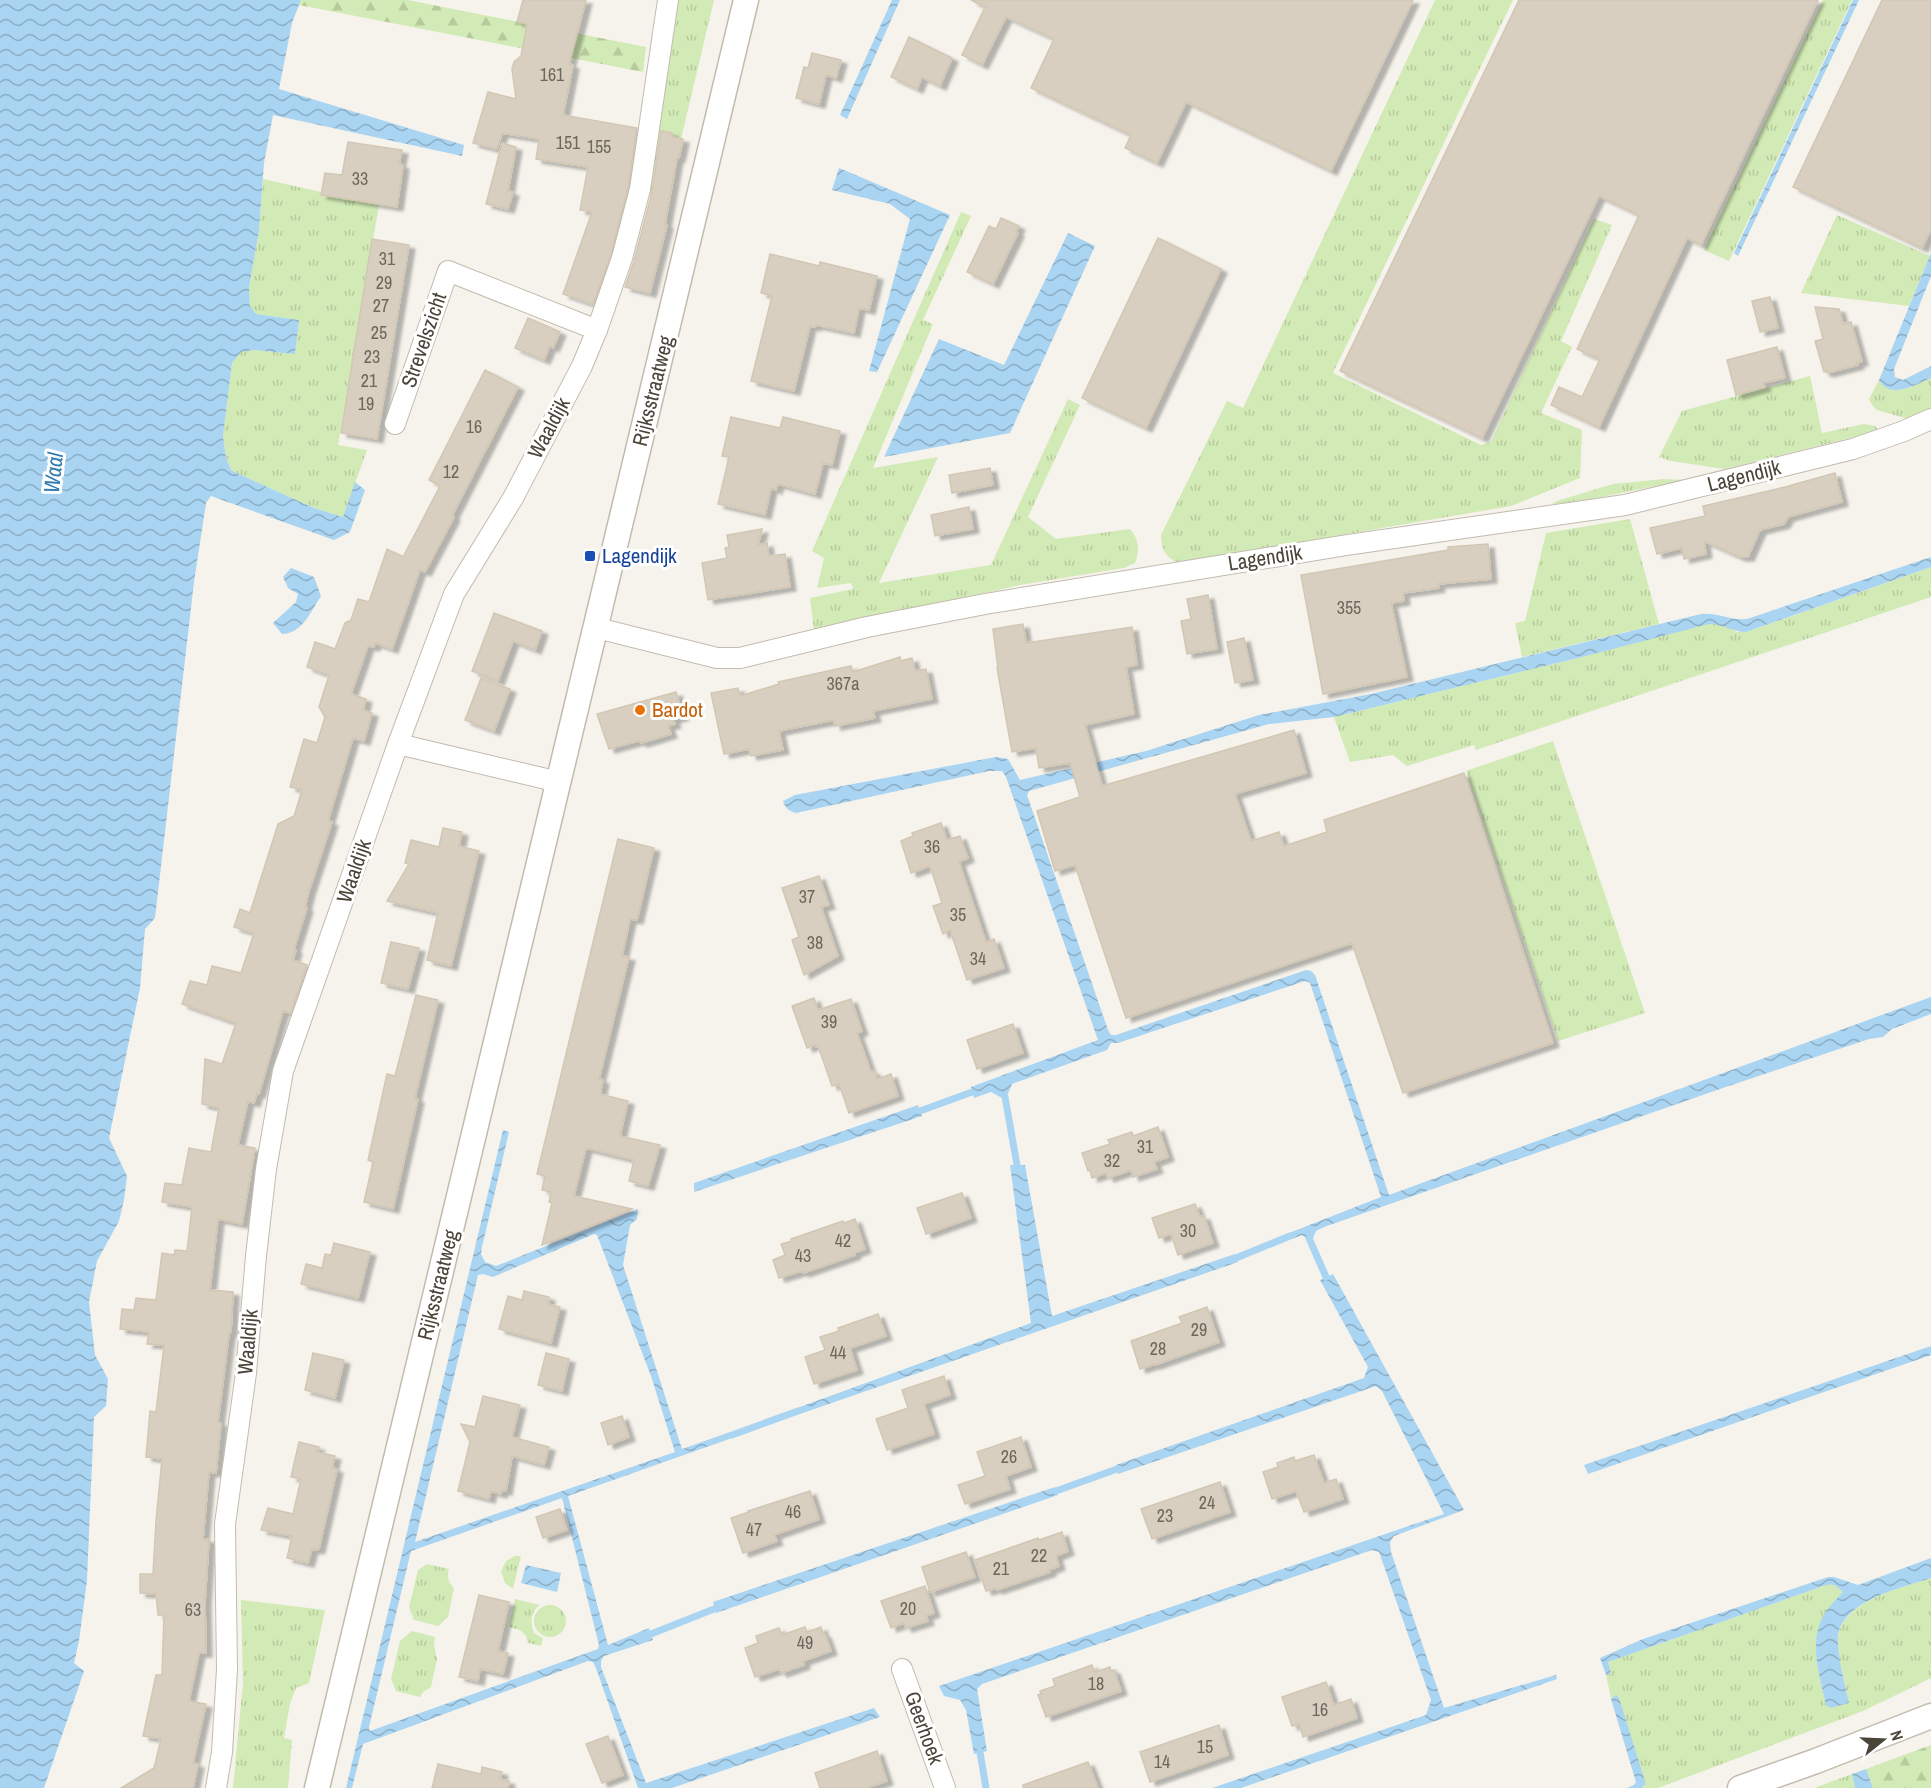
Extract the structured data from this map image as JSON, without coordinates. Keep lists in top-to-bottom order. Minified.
{"streets":{"street":["Strevelszicht","Rijksstraatweg","Waaldijk","Lagendijk","Geerhoek"]},"crossings":[["Strevelszicht","Waaldijk"],["Rijksstraatweg","Lagendijk"]],"water":["Waal"],"places":{"transit":["Lagendijk"],"other":["Bardot"]},"house_numbers":["161","151","155","33","31","29","27","25","23","21","19","16","12","355","367a","36","37","35","38","34","39","31","32","30","42","43","29","28","44","26","24","46","23","47","22","21","20","63","49","18","16","15","14"],"north":"right"}
